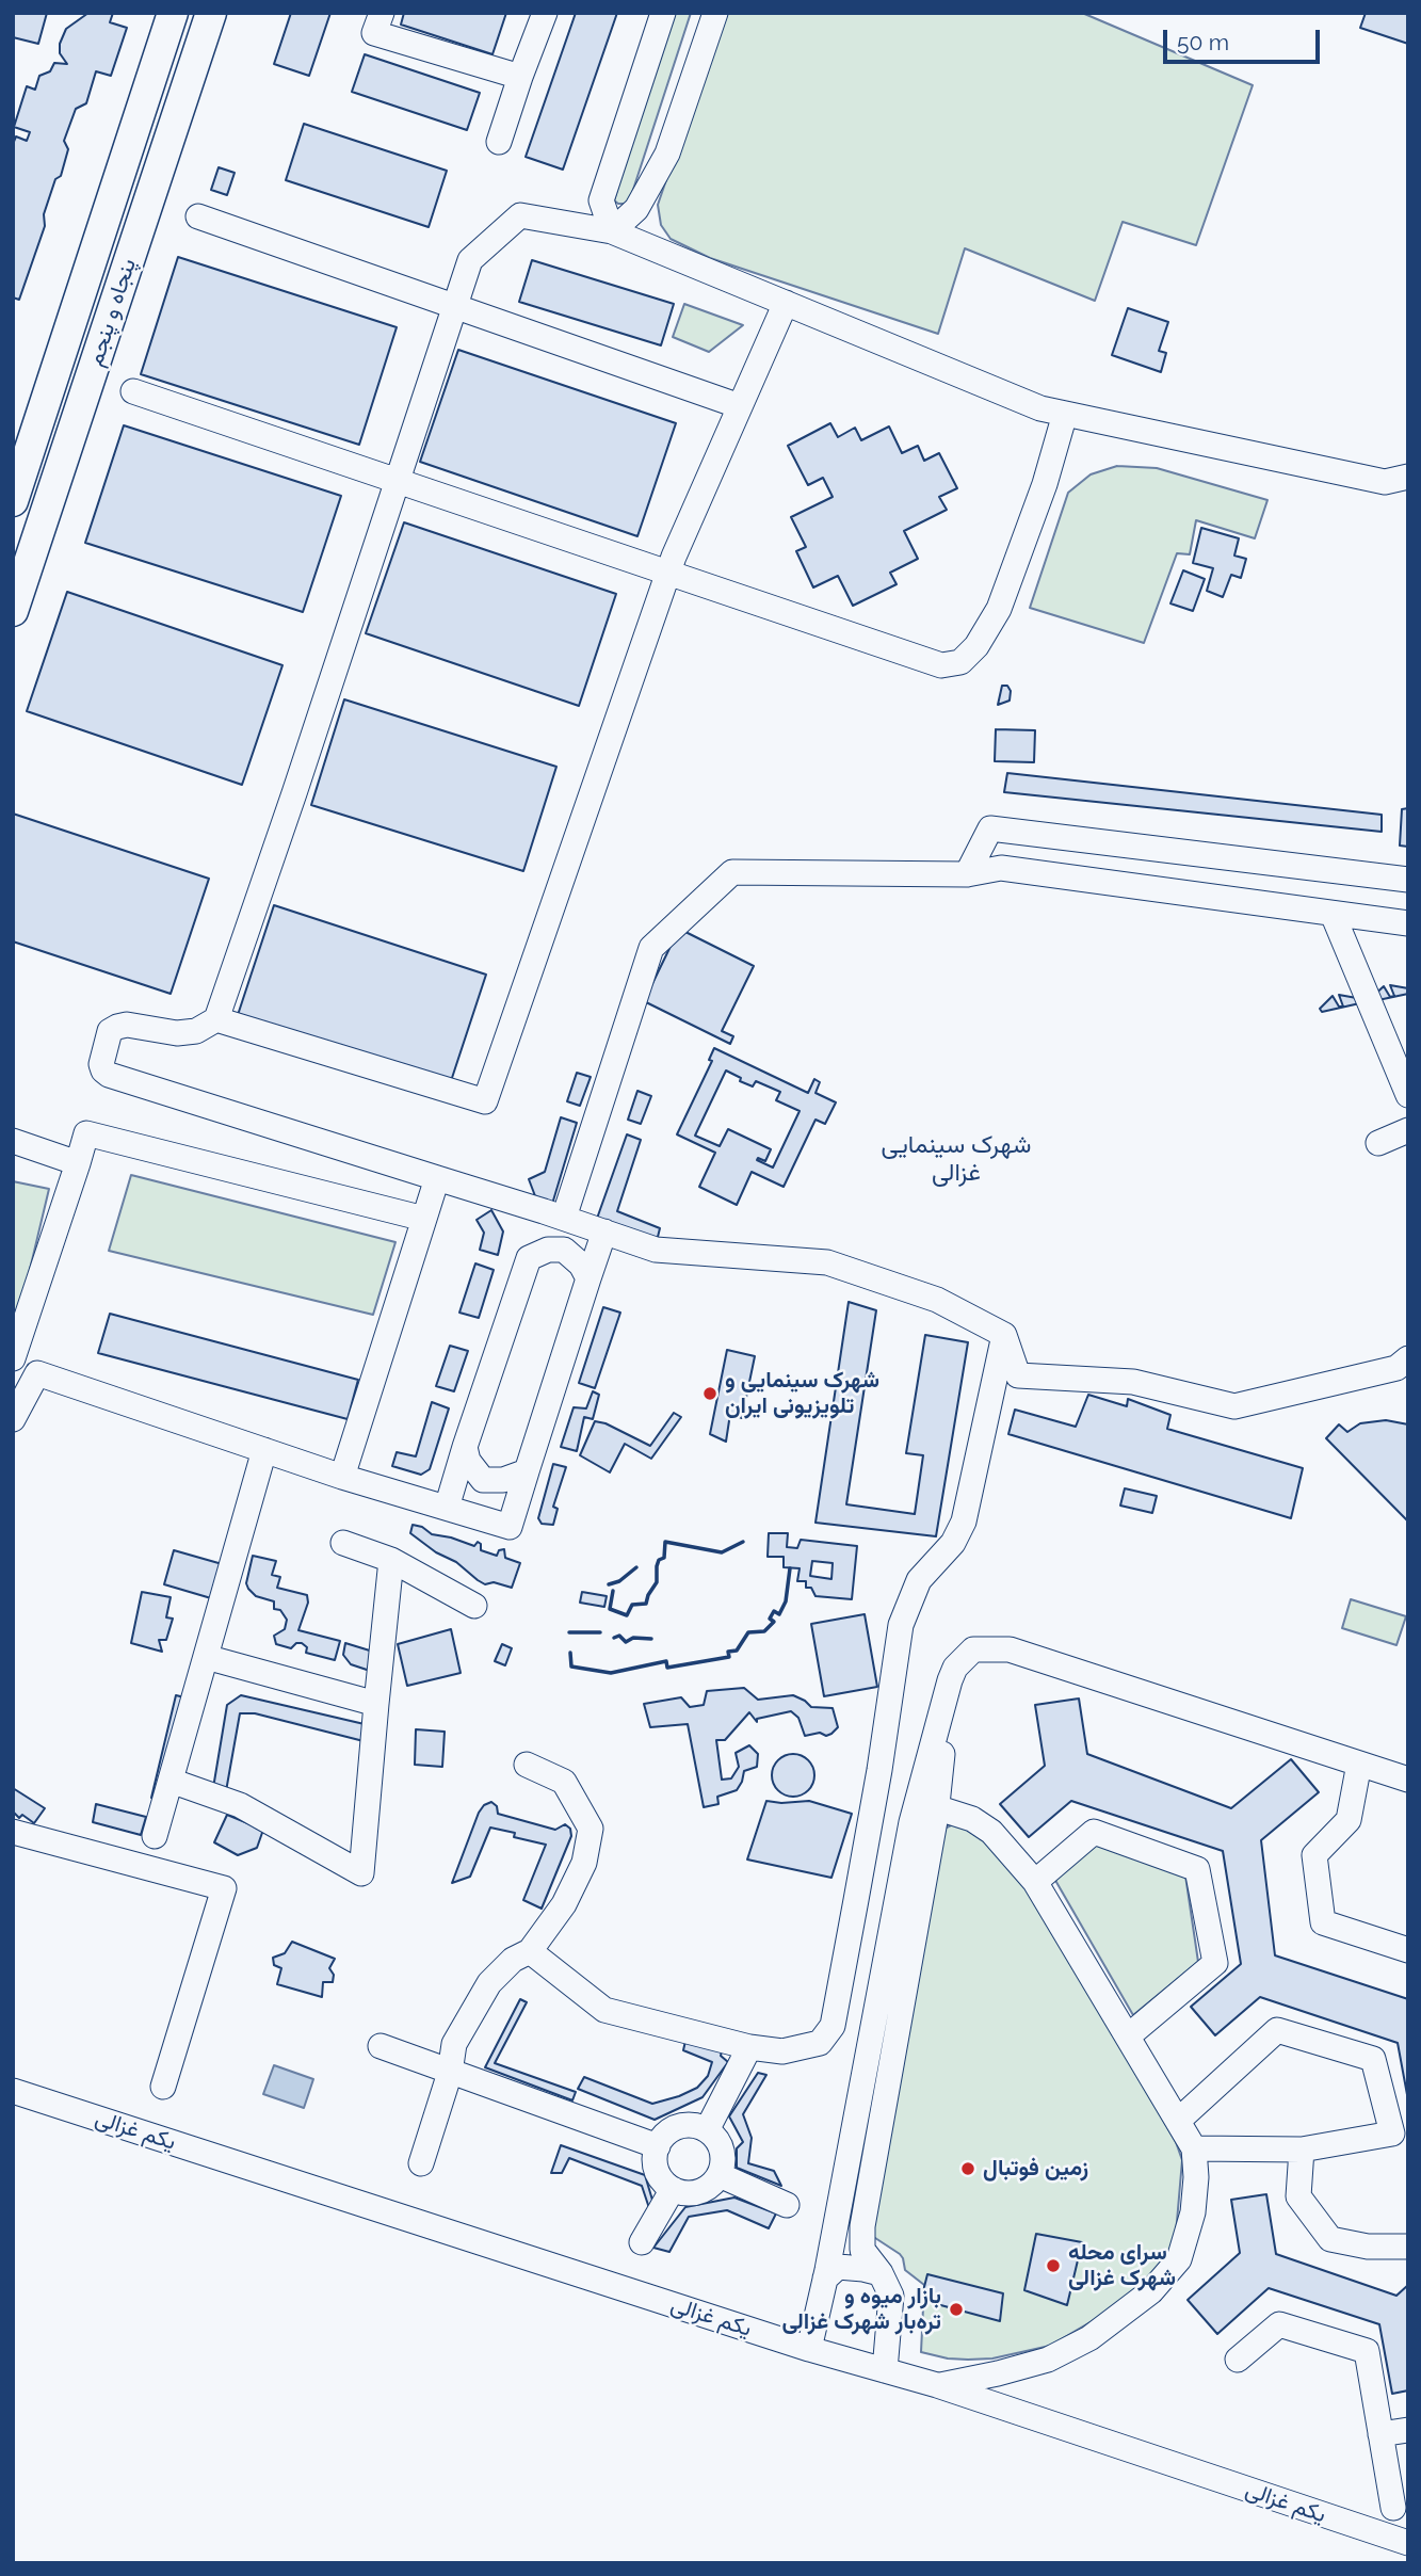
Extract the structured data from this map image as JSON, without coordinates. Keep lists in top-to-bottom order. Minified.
{"streets":{"main road":["پنجاه و پنجم"],"street":["یکم غزالی"]},"districts":["شهرک سینمایی غزالی"],"places":["شهرک سینمایی و تلویزیونی ایران","زمین فوتبال","سرای محله شهرک غزالی","بازار میوه و تره‌بار شهرک غزالی"],"scale_bar":"50 m"}
